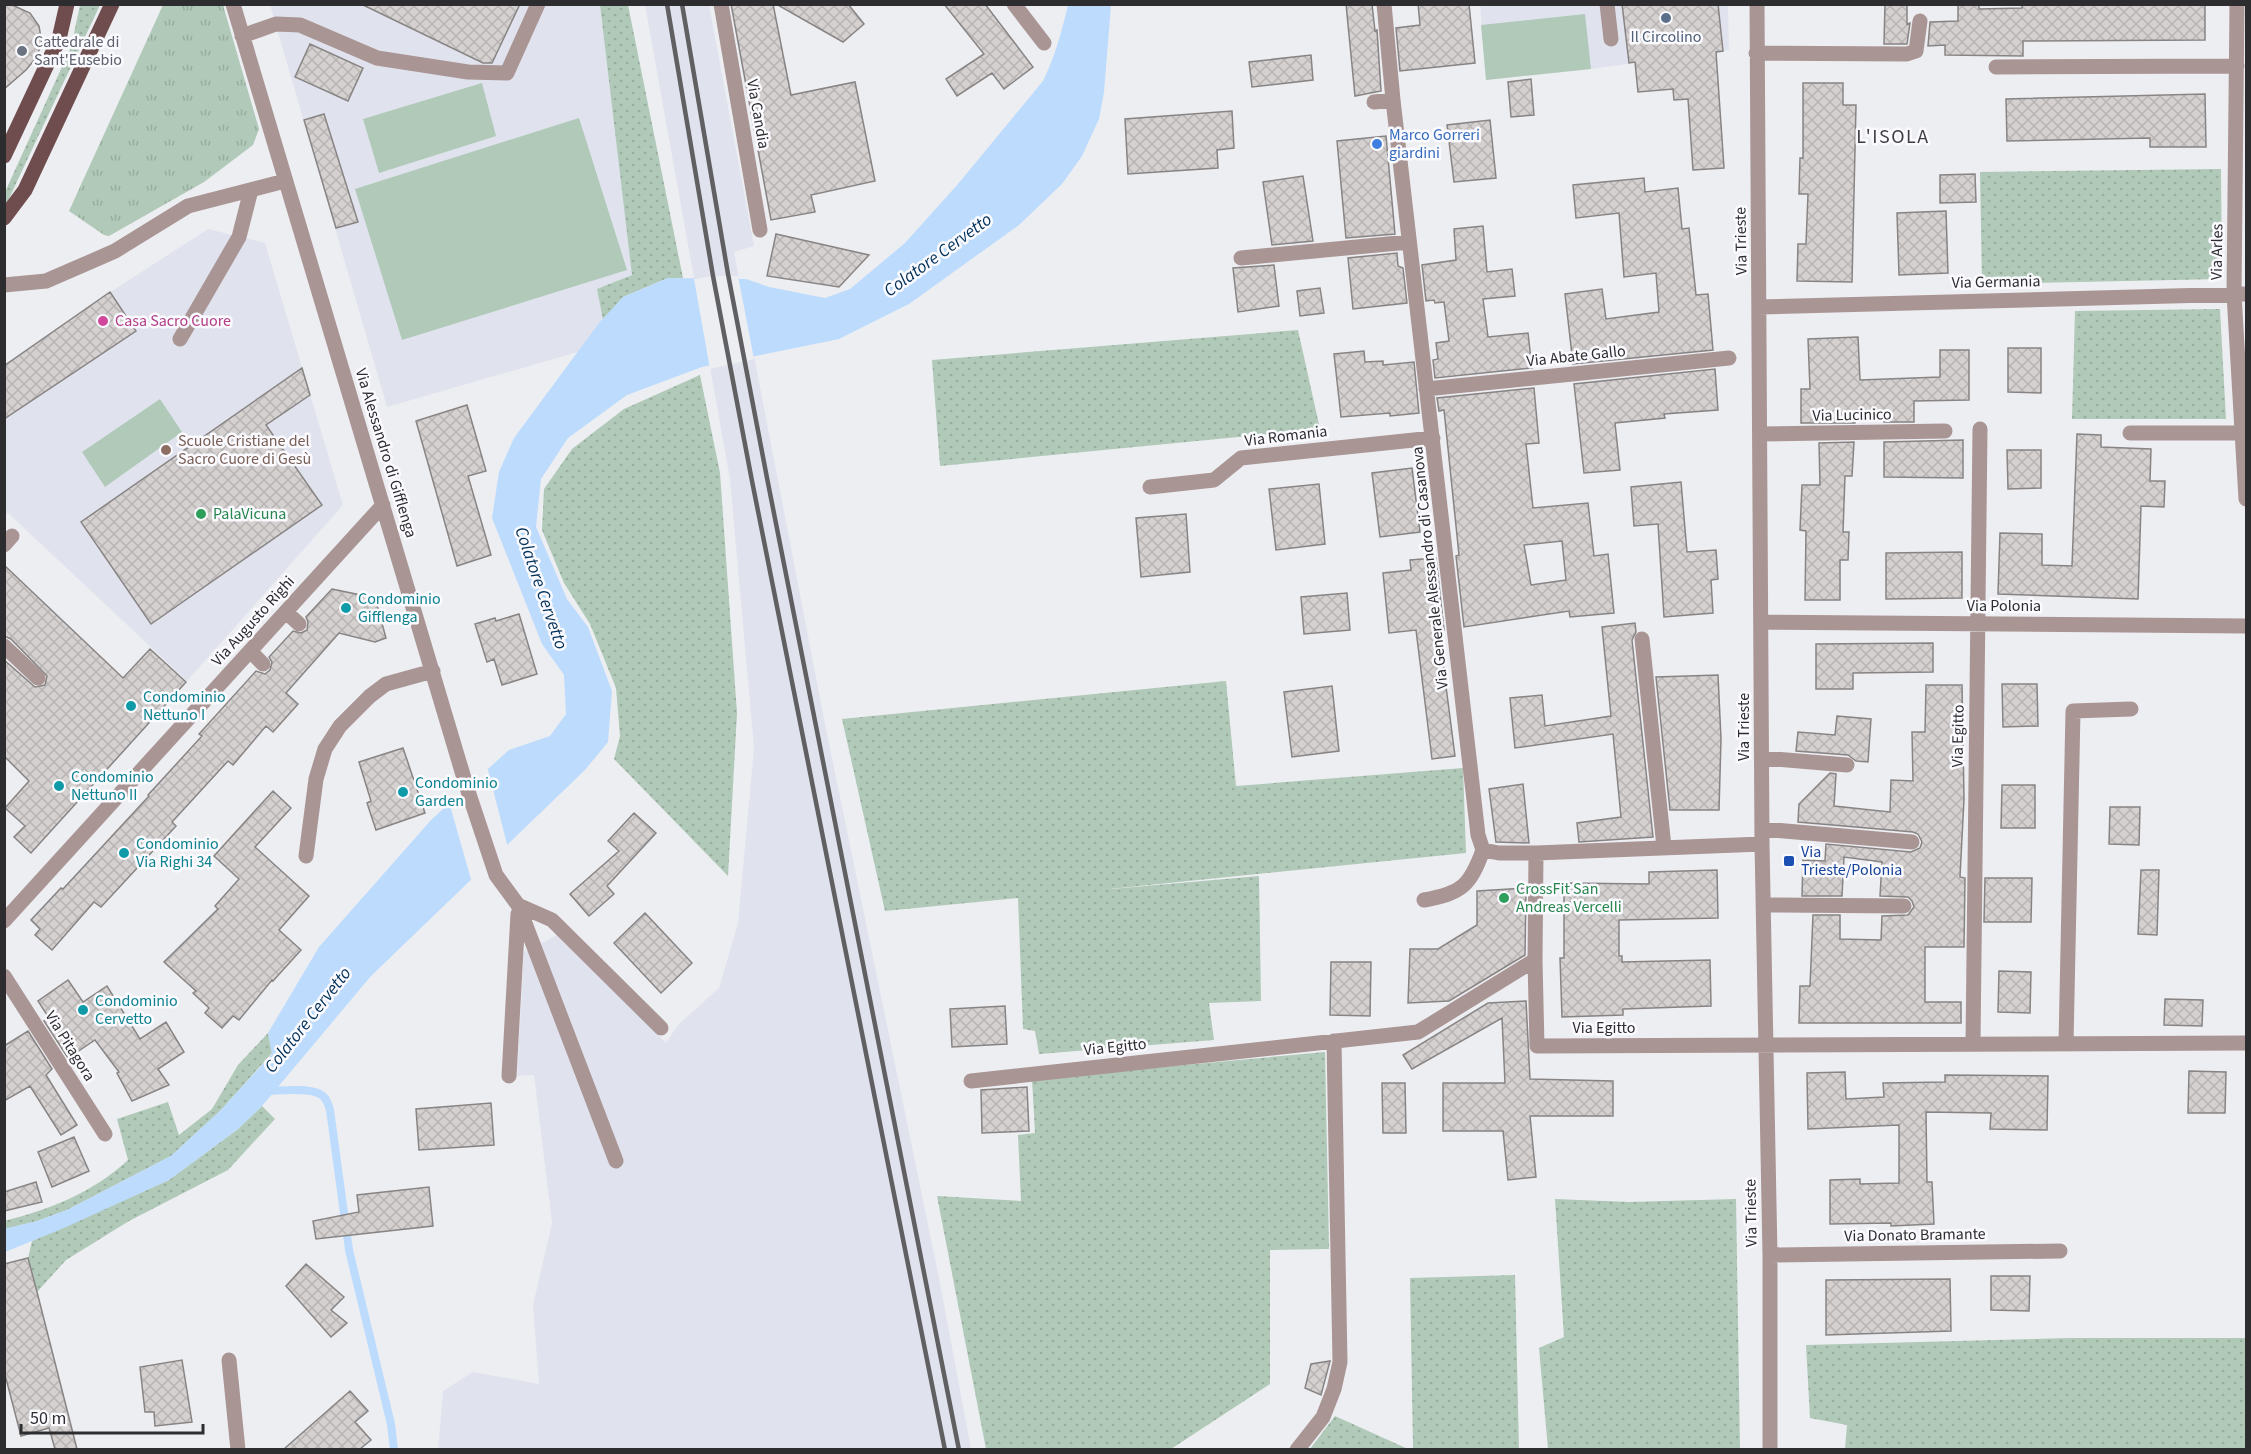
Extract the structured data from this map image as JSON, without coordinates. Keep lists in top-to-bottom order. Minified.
{"streets":{"street":["Via Candia","Via Trieste","Via Arles","Via Germania","Via Abate Gallo","Via Lucinico","Via Romania","Via Alessandro di Gifflenga","Via Generale Alessandro di Casanova","Via Polonia","Via Augusto Righi","Via Egitto","Via Pitagora","Via Donato Bramante"]},"crossings":[["Via Trieste","Via Germania"],["Via Trieste","Via Lucinico"],["Via Trieste","Via Polonia"],["Via Trieste","Via Egitto"],["Via Trieste","Via Donato Bramante"],["Via Arles","Via Germania"],["Via Abate Gallo","Via Generale Alessandro di Casanova"],["Via Romania","Via Generale Alessandro di Casanova"],["Via Alessandro di Gifflenga","Via Augusto Righi"],["Via Polonia","Via Egitto"]],"districts":["L'ISOLA"],"water":["Colatore Cervetto"],"places":{"other":["Il Circolino","Cattedrale di Sant'Eusebio","Marco Gorreri giardini","Casa Sacro Cuore","Scuole Cristiane del Sacro Cuore di Gesù","PalaVicuna","Condominio Gifflenga","Condominio Nettuno I","Condominio Nettuno II","Condominio Garden","Condominio Via Righi 34","CrossFit San Andreas Vercelli","Condominio Cervetto"],"transit":["Via Trieste/Polonia"]},"scale_bar":"50 m"}
